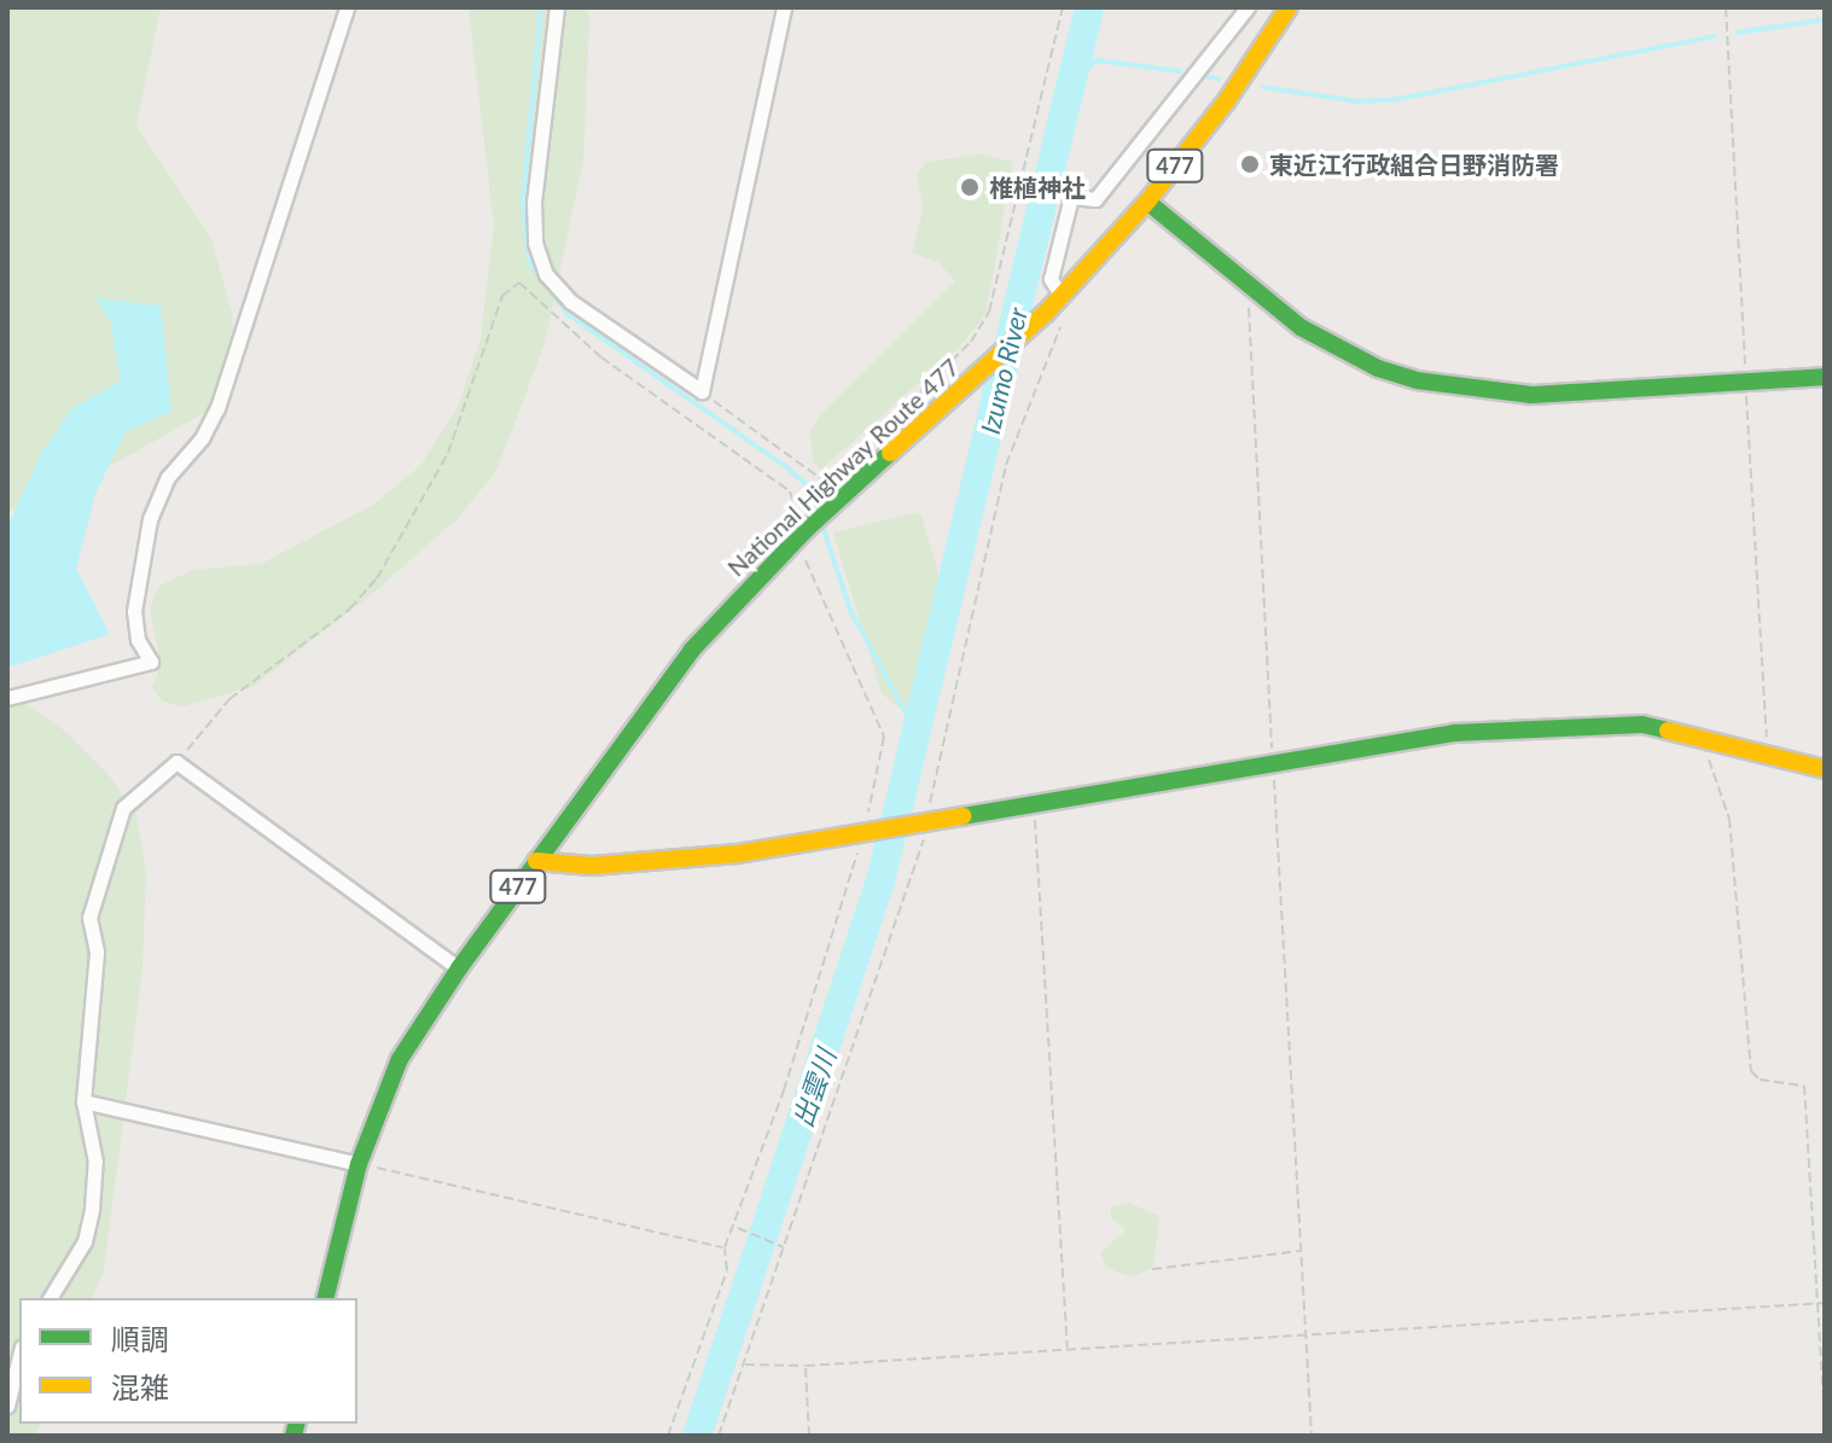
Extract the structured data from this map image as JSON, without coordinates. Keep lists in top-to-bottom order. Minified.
{"streets":{"main road":["477","National Highway Route 477"]},"water":["Izumo River","出雲川"],"places":["東近江行政組合日野消防署","椎植神社"],"legend":["順調","混雑"]}
